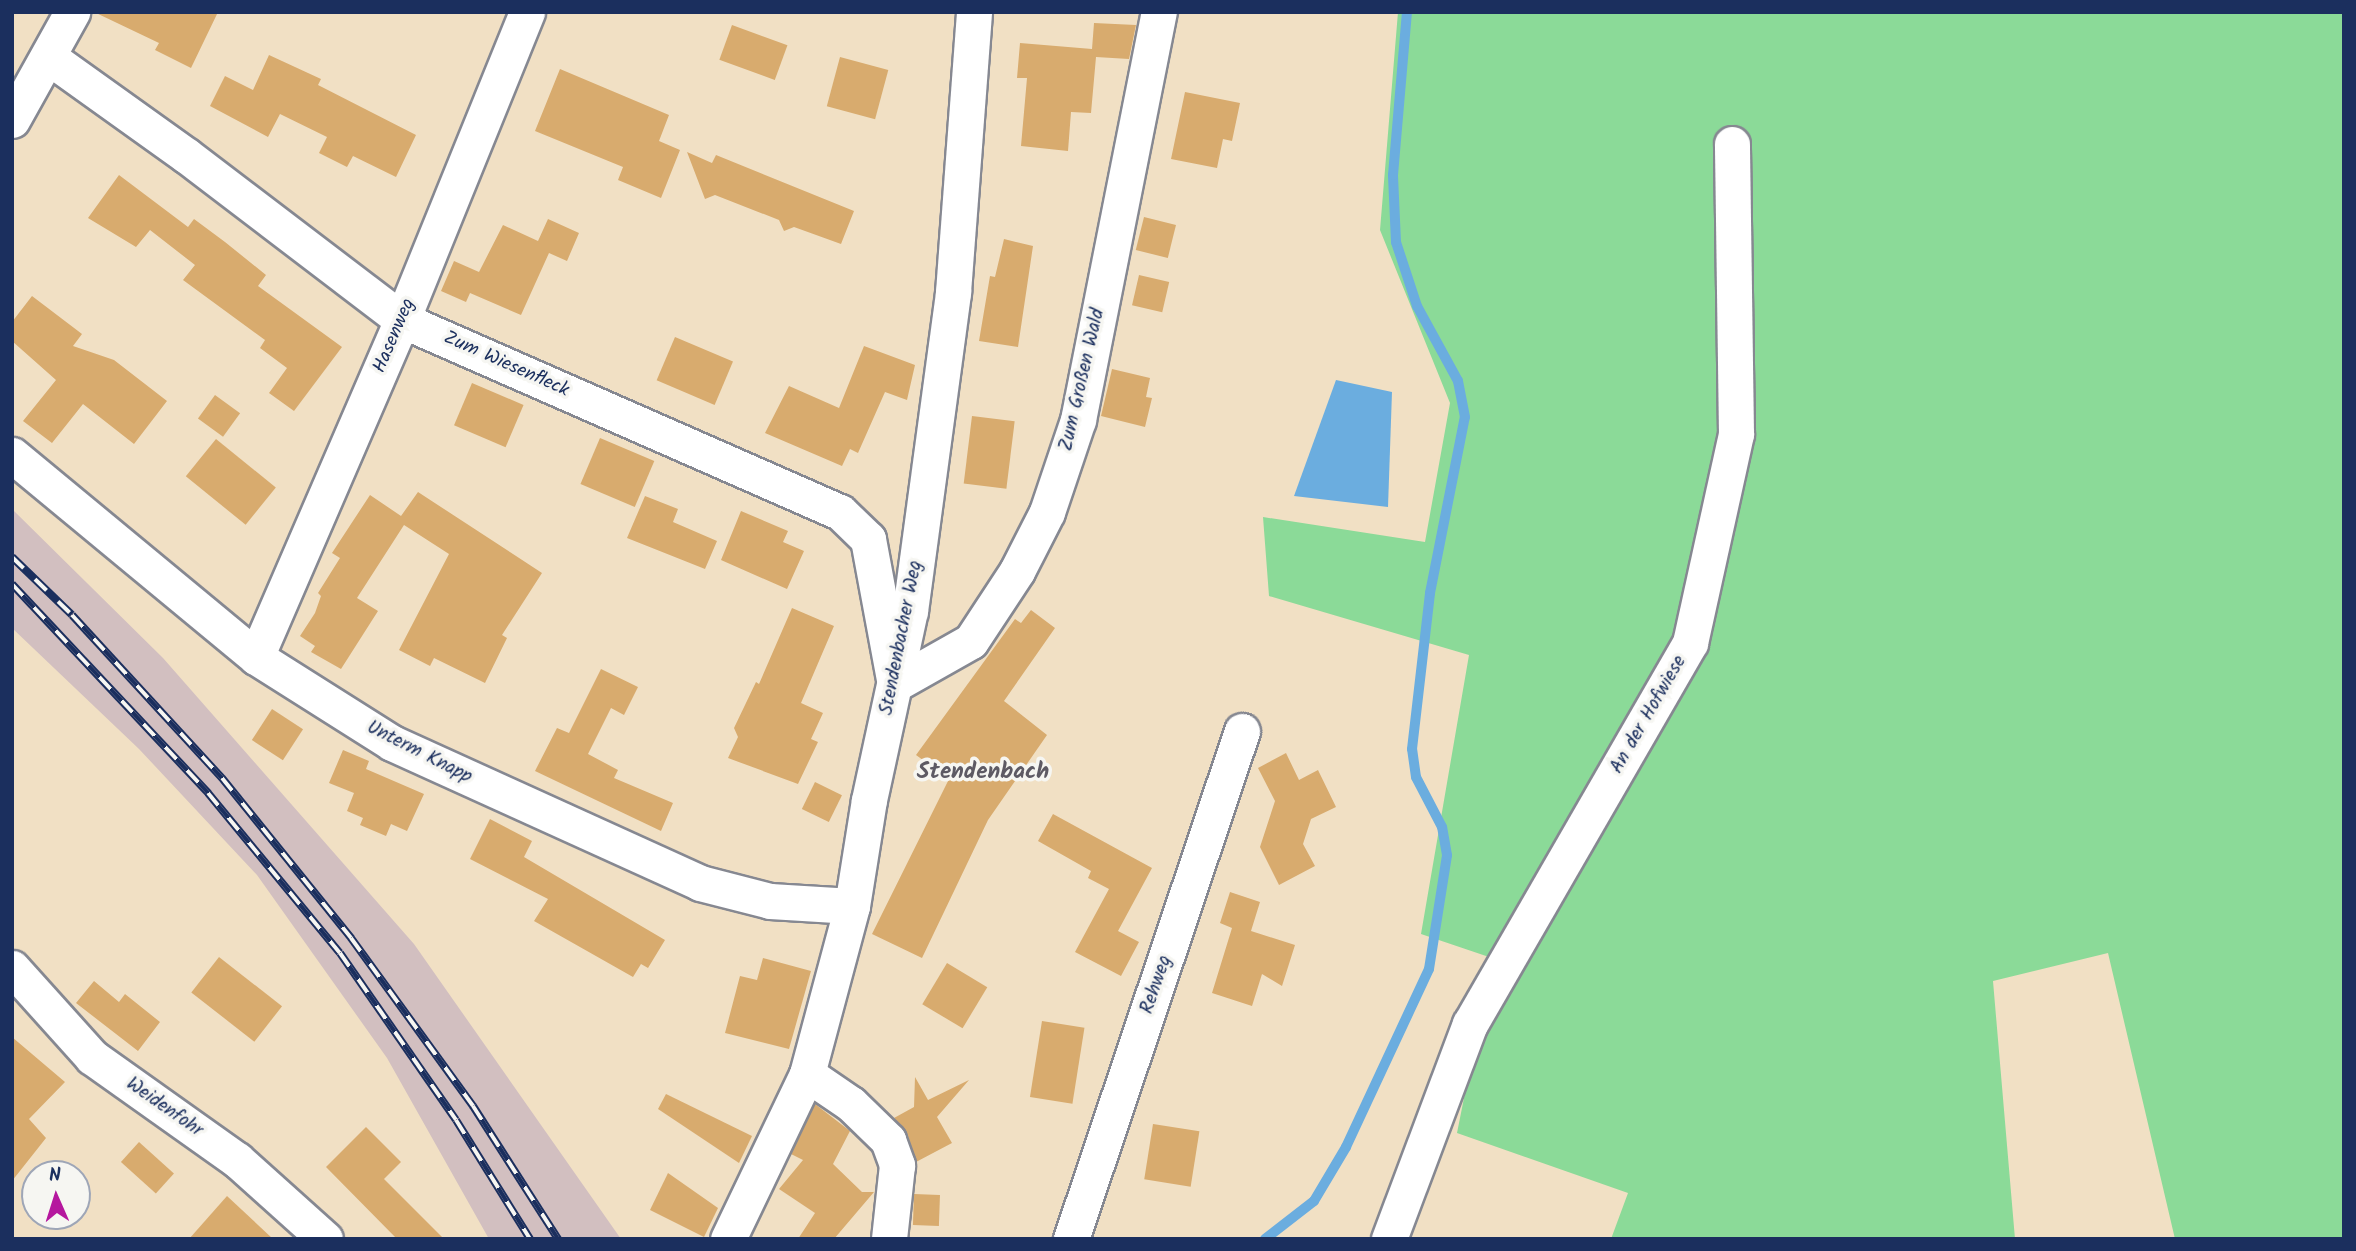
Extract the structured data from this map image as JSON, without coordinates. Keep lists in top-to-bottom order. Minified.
{"streets":{"street":["Hasenweg","Zum Wiesenfleck","Zum Großen Wald","Stendenbacher Weg","An der Hofwiese","Unterm Knapp","Rehweg","Weidenfohr"]},"crossings":[["Hasenweg","Zum Wiesenfleck"],["Hasenweg","Unterm Knapp"],["Zum Wiesenfleck","Zum Großen Wald"],["Zum Wiesenfleck","Stendenbacher Weg"],["Zum Großen Wald","Stendenbacher Weg"],["Stendenbacher Weg","Unterm Knapp"]],"districts":["Stendenbach"],"north":"top"}
